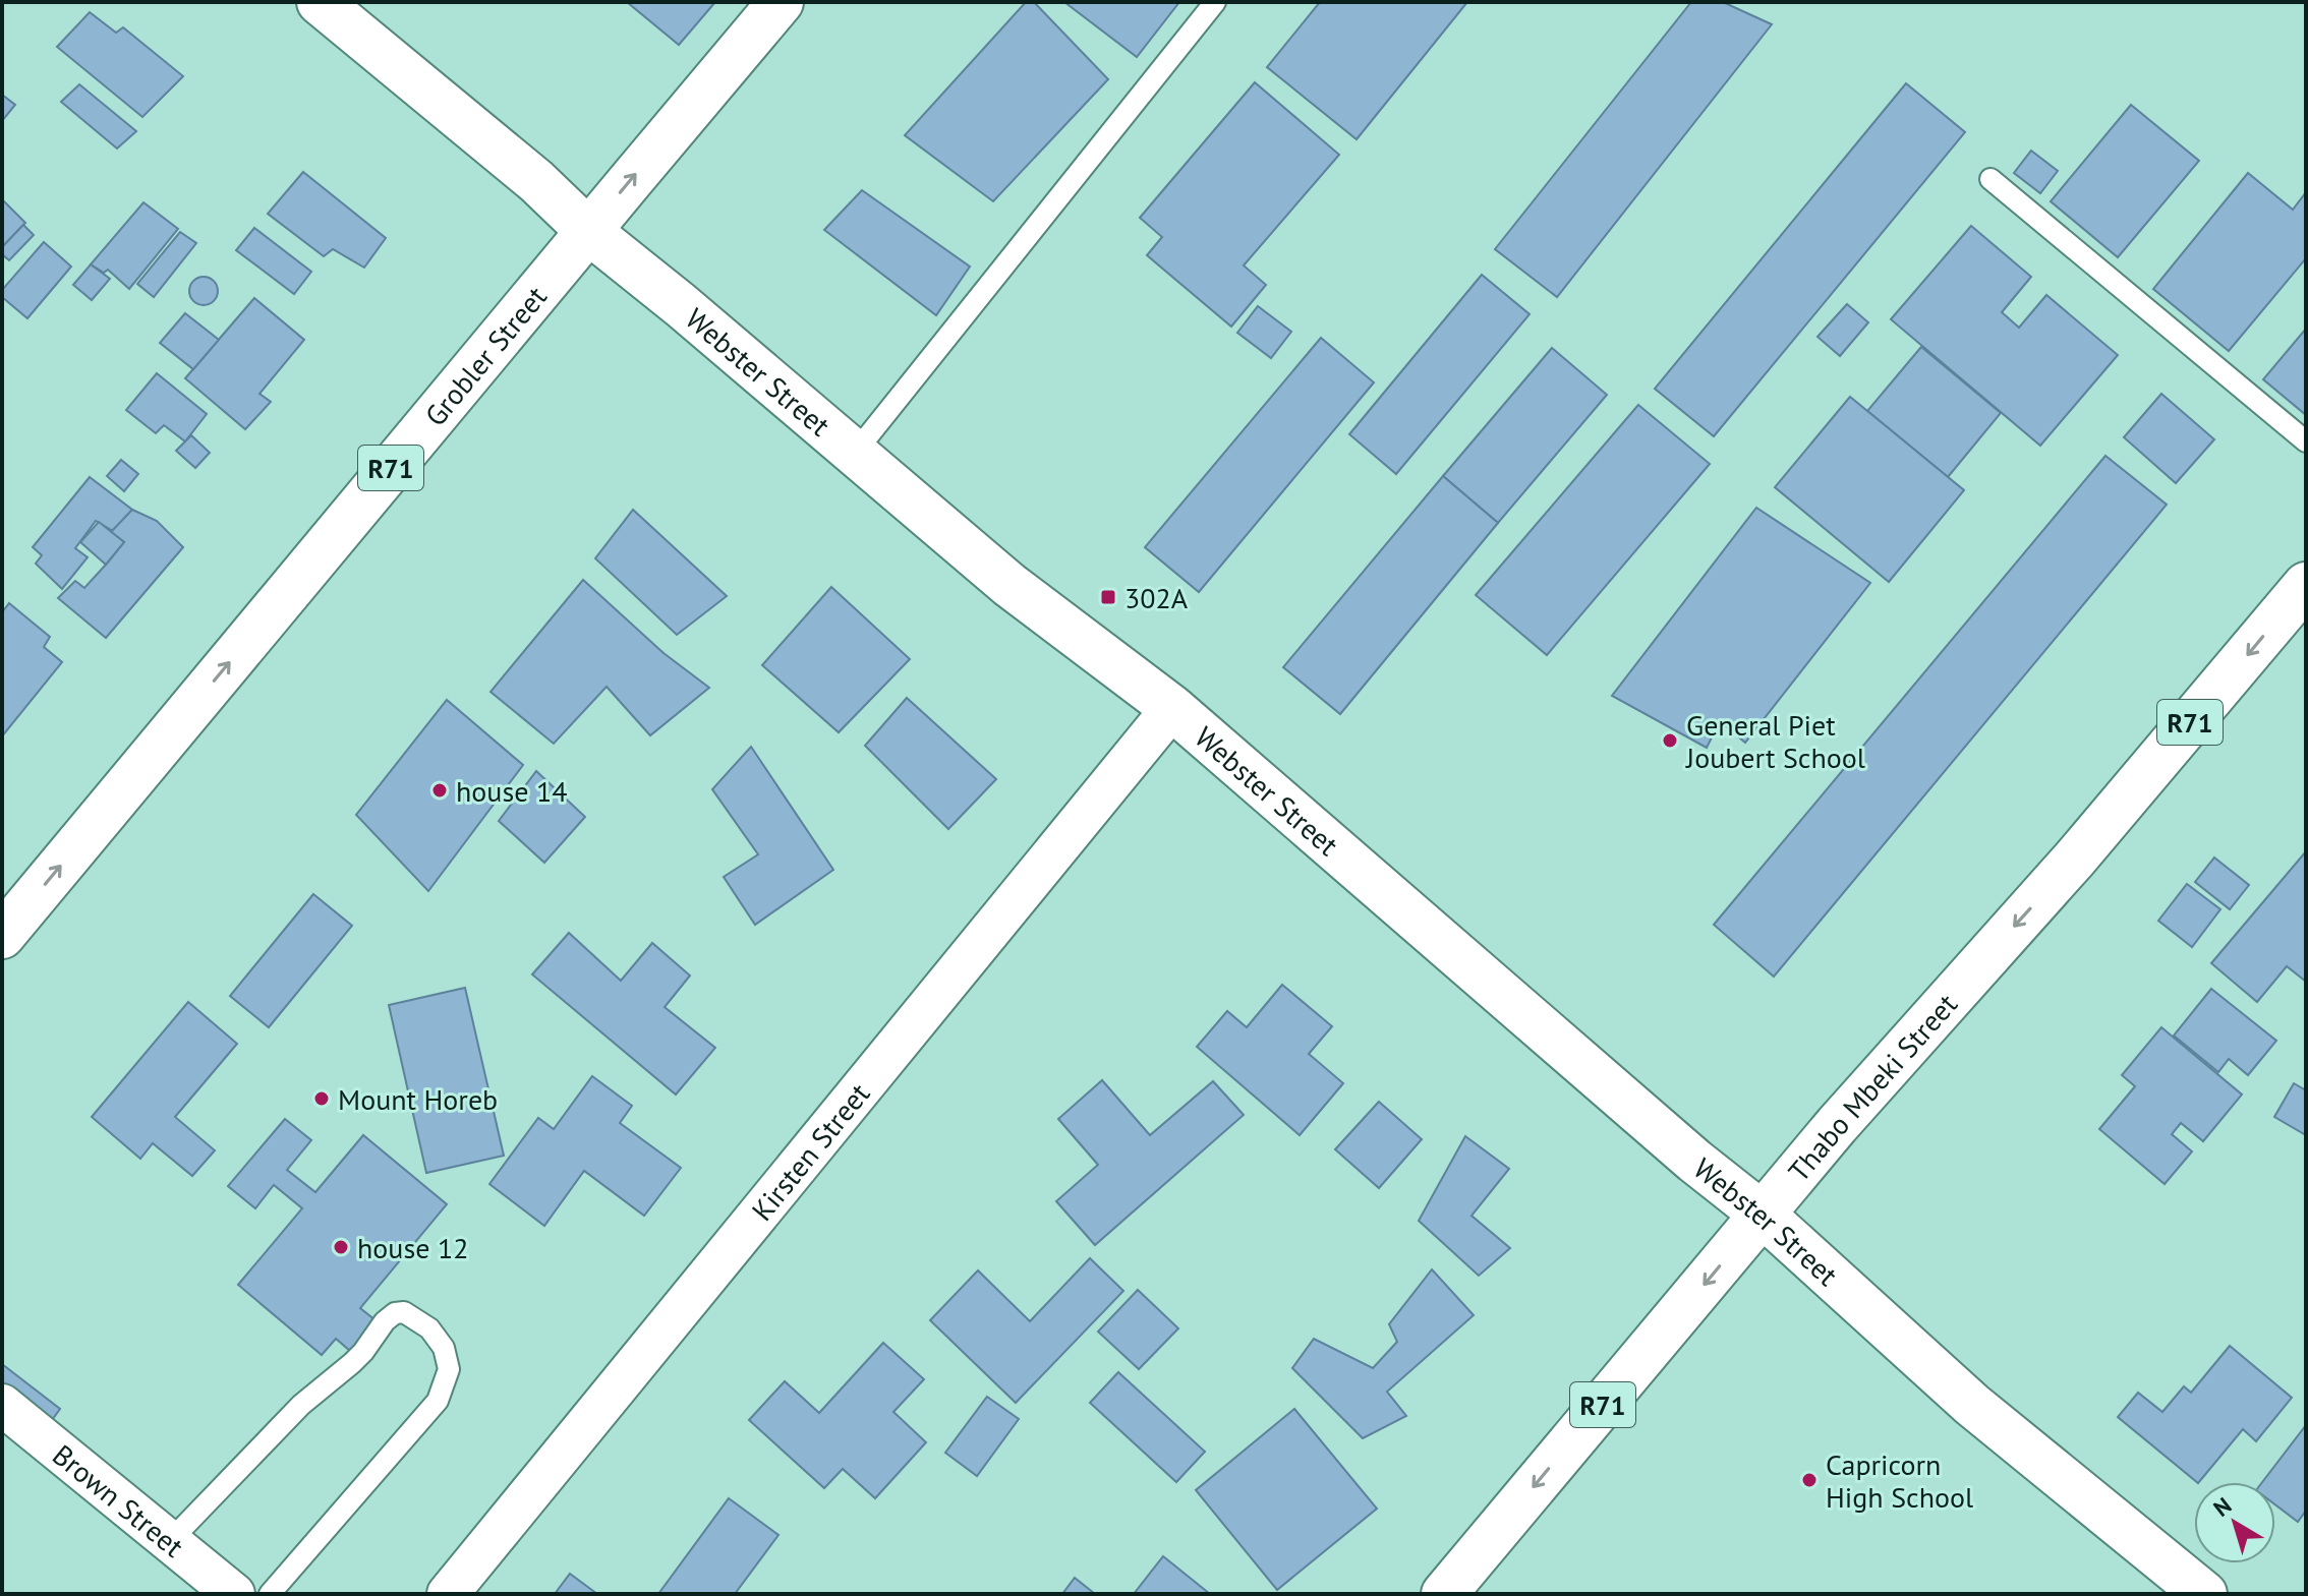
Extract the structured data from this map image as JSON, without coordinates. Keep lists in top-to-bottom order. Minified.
{"streets":{"main road":["Grobler Street","Webster Street","R71","Thabo Mbeki Street"],"street":["Kirsten Street","Brown Street"]},"crossings":[["Grobler Street","Webster Street"],["Webster Street","Thabo Mbeki Street"],["Webster Street","Kirsten Street"]],"one_way":["Grobler Street","Thabo Mbeki Street"],"places":{"transit":["302A"],"other":["General Piet Joubert School","house 14","Mount Horeb","house 12","Capricorn High School"]},"north":"top left"}
